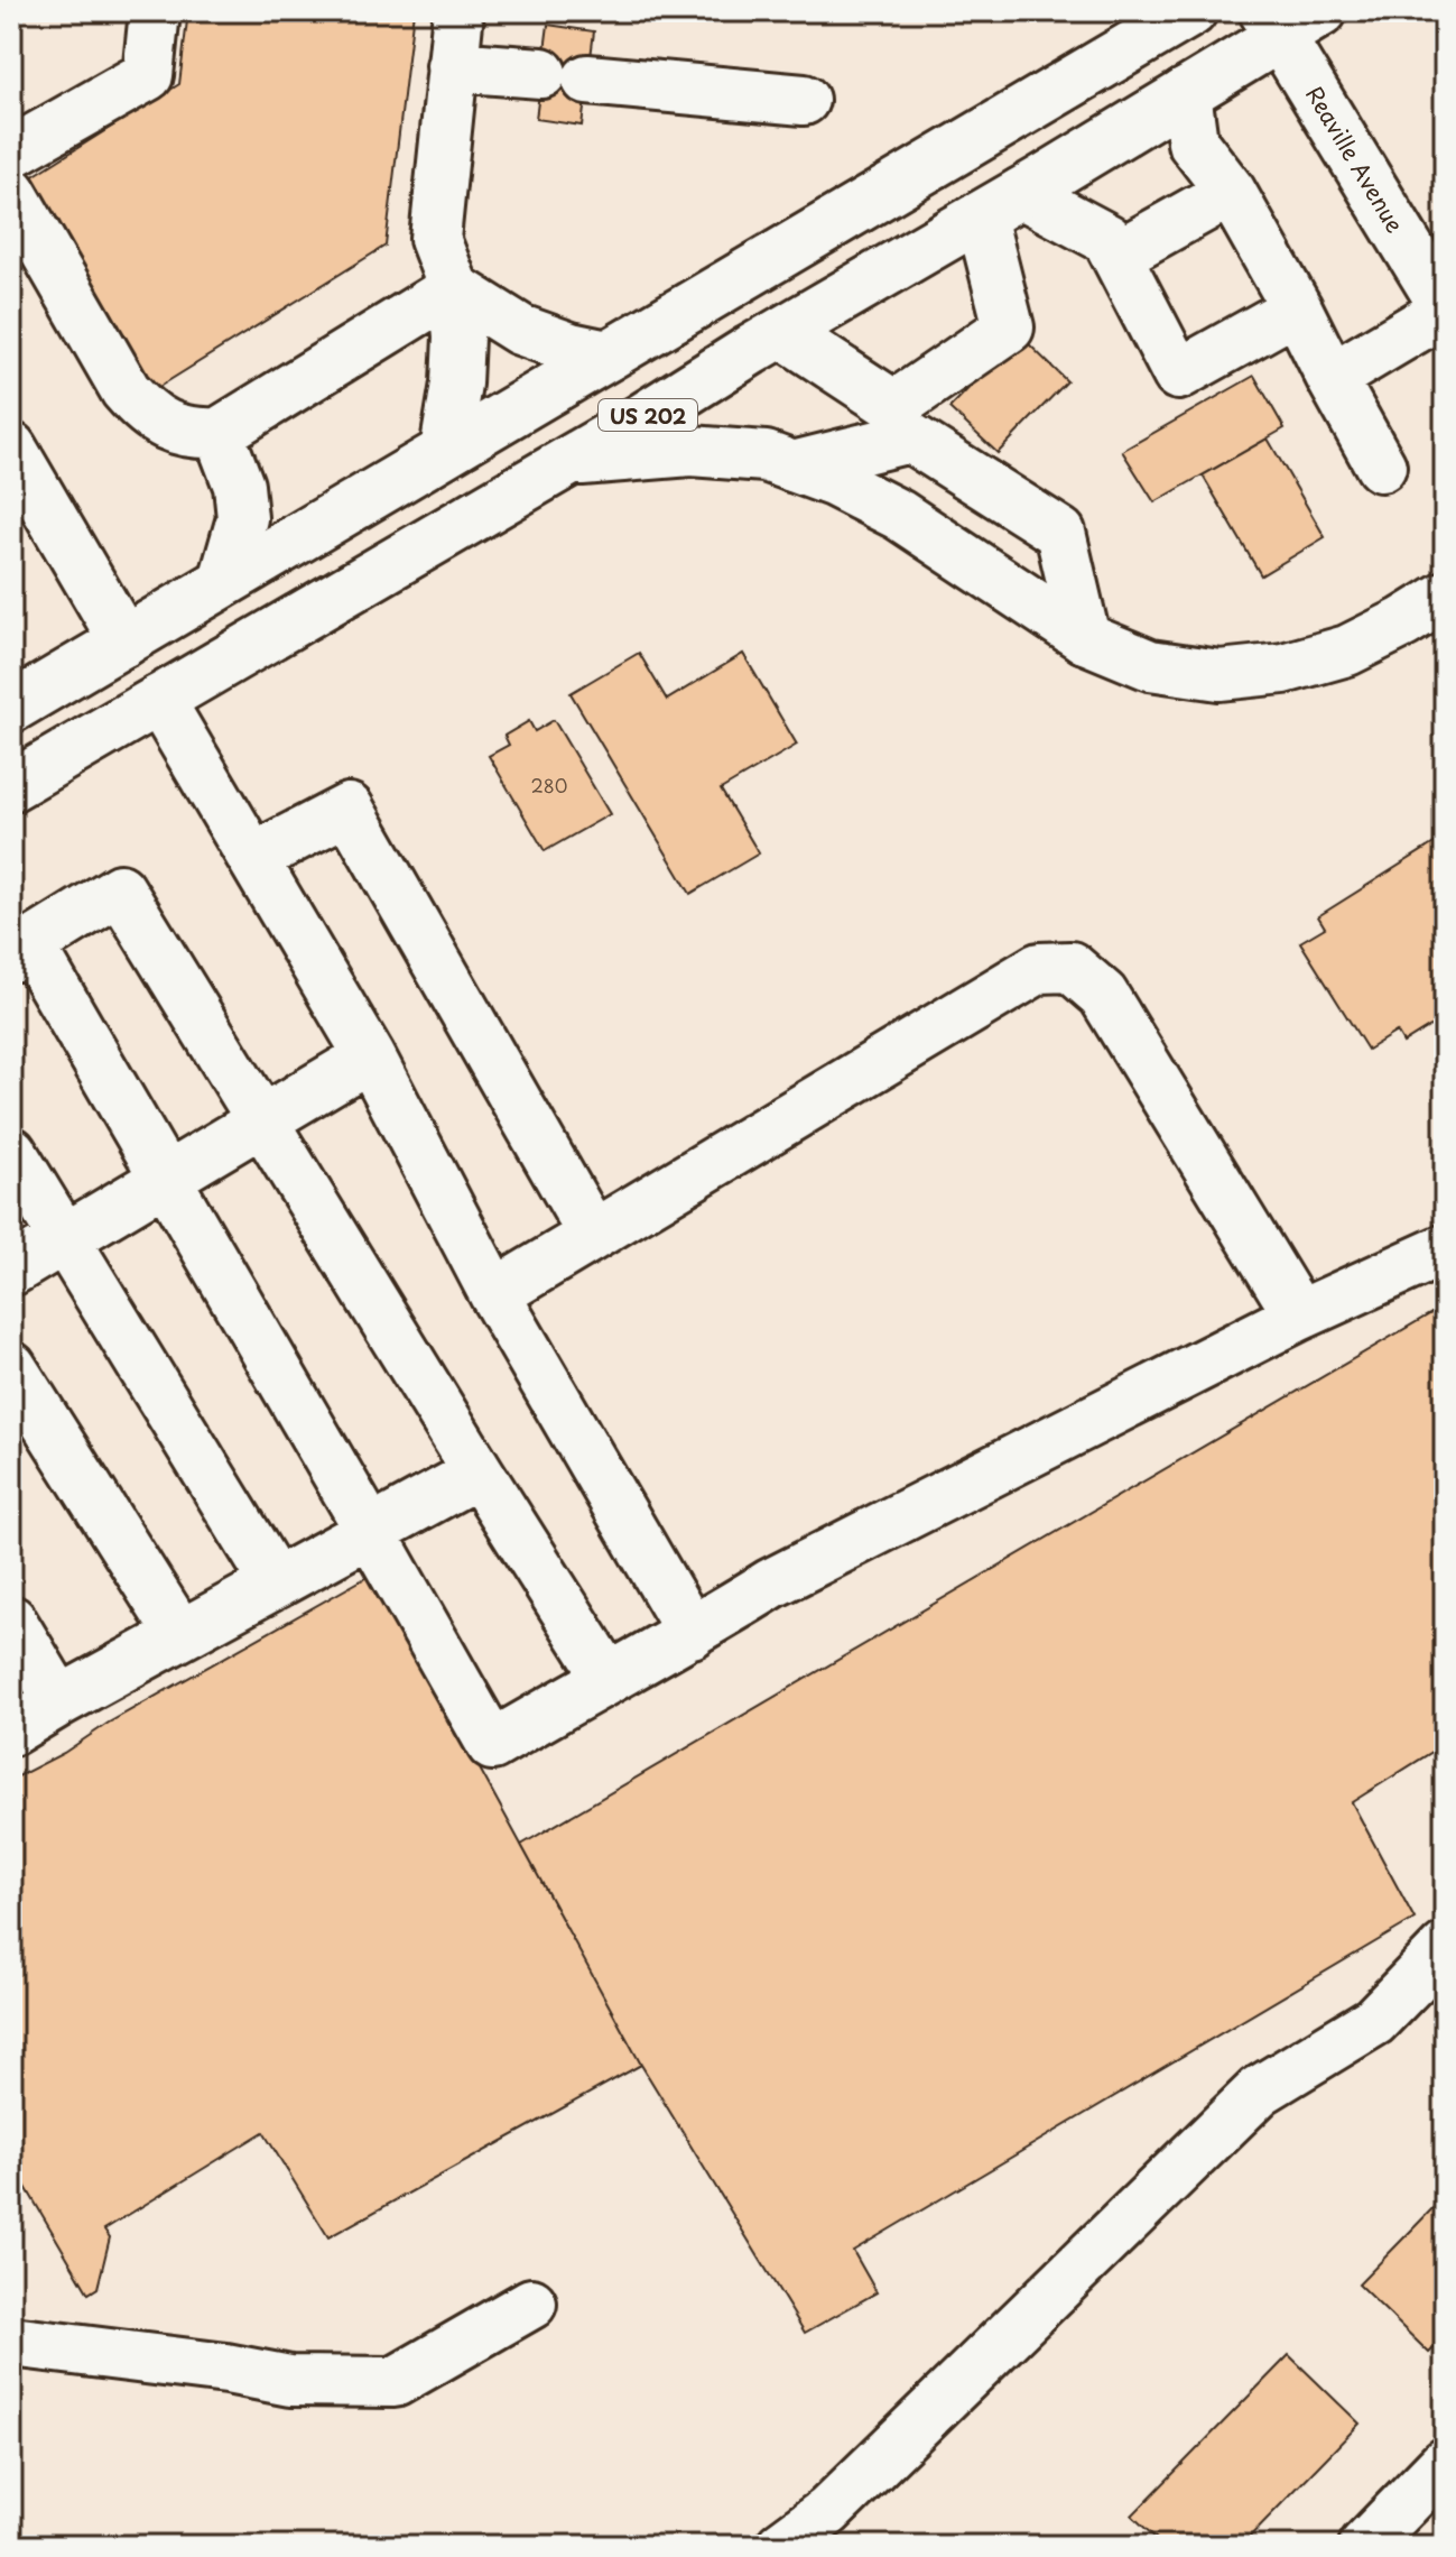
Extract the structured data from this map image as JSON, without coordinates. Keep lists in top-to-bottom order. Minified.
{"streets":{"main road":["Reaville Avenue","US 202"]},"crossings":[["Reaville Avenue","US 202"]],"house_numbers":["280"]}
